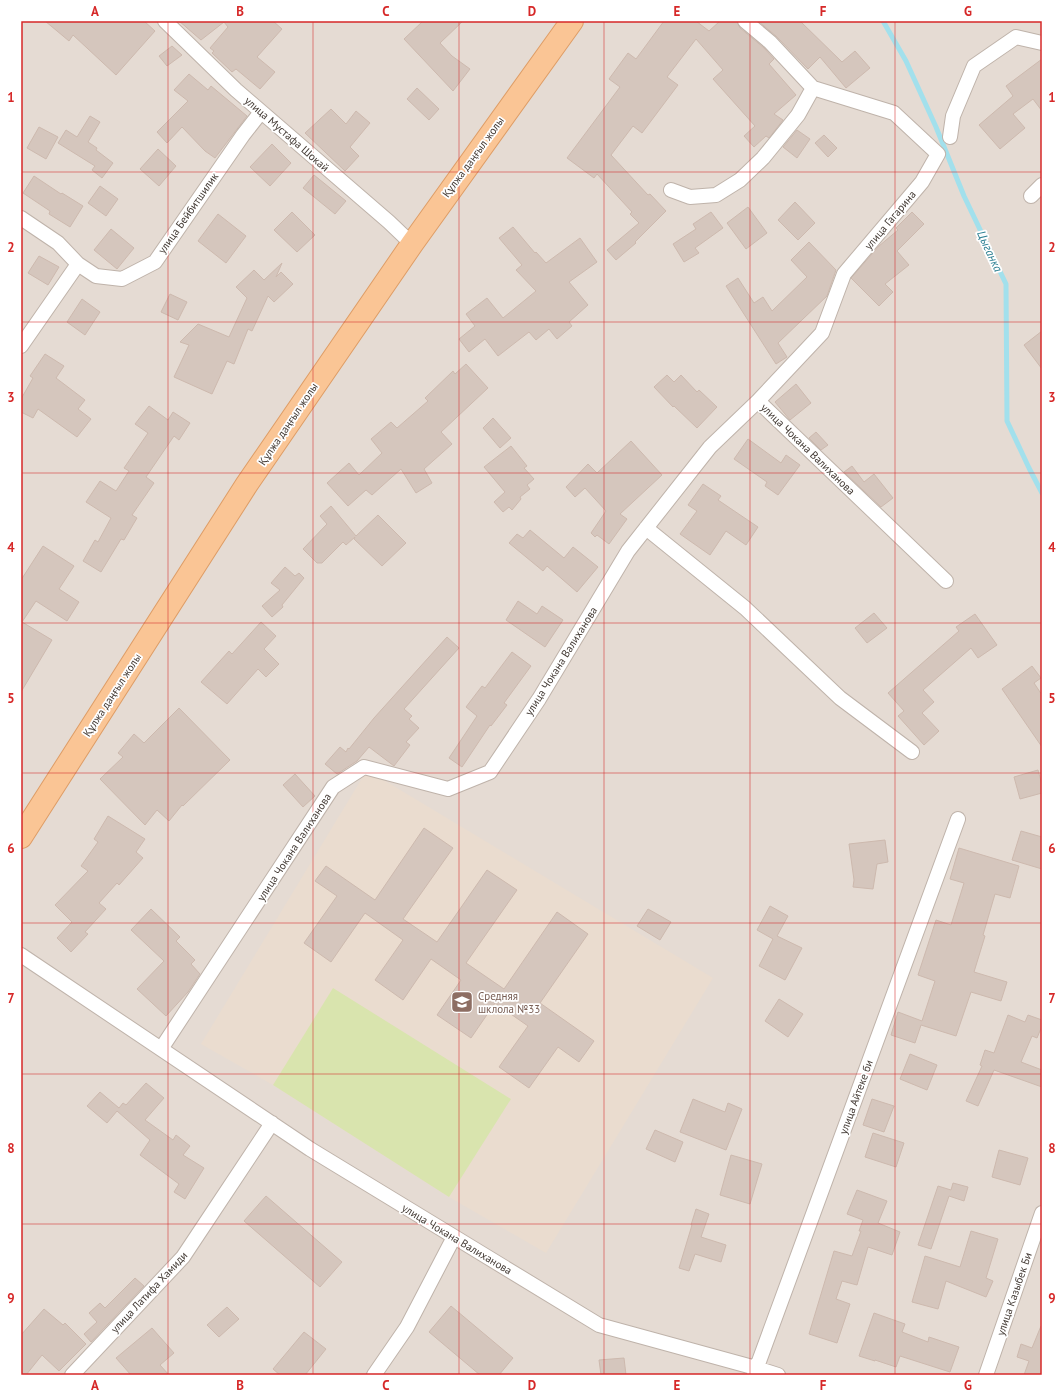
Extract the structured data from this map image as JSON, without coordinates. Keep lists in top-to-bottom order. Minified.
{"streets":{"main road":["Құлжа даңғыл жолы"],"street":["улица Мустафа Шокай","улица Бейбитшилик","улица Гагарина","улица Чокана Валиханова","улица Айтеке би","улица Латифа Хамиди","улица Казыбек Би"]},"crossings":[["улица Мустафа Шокай","Құлжа даңғыл жолы"],["улица Мустафа Шокай","улица Бейбитшилик"],["улица Гагарина","улица Чокана Валиханова"],["улица Чокана Валиханова","улица Айтеке би"],["улица Чокана Валиханова","улица Латифа Хамиди"]],"water":["Цыганка"],"places":{"school or university":["Средняя шклола №33"]},"grid":{"columns":["A","B","C","D","E","F","G"],"rows":["1","2","3","4","5","6","7","8","9"]}}
